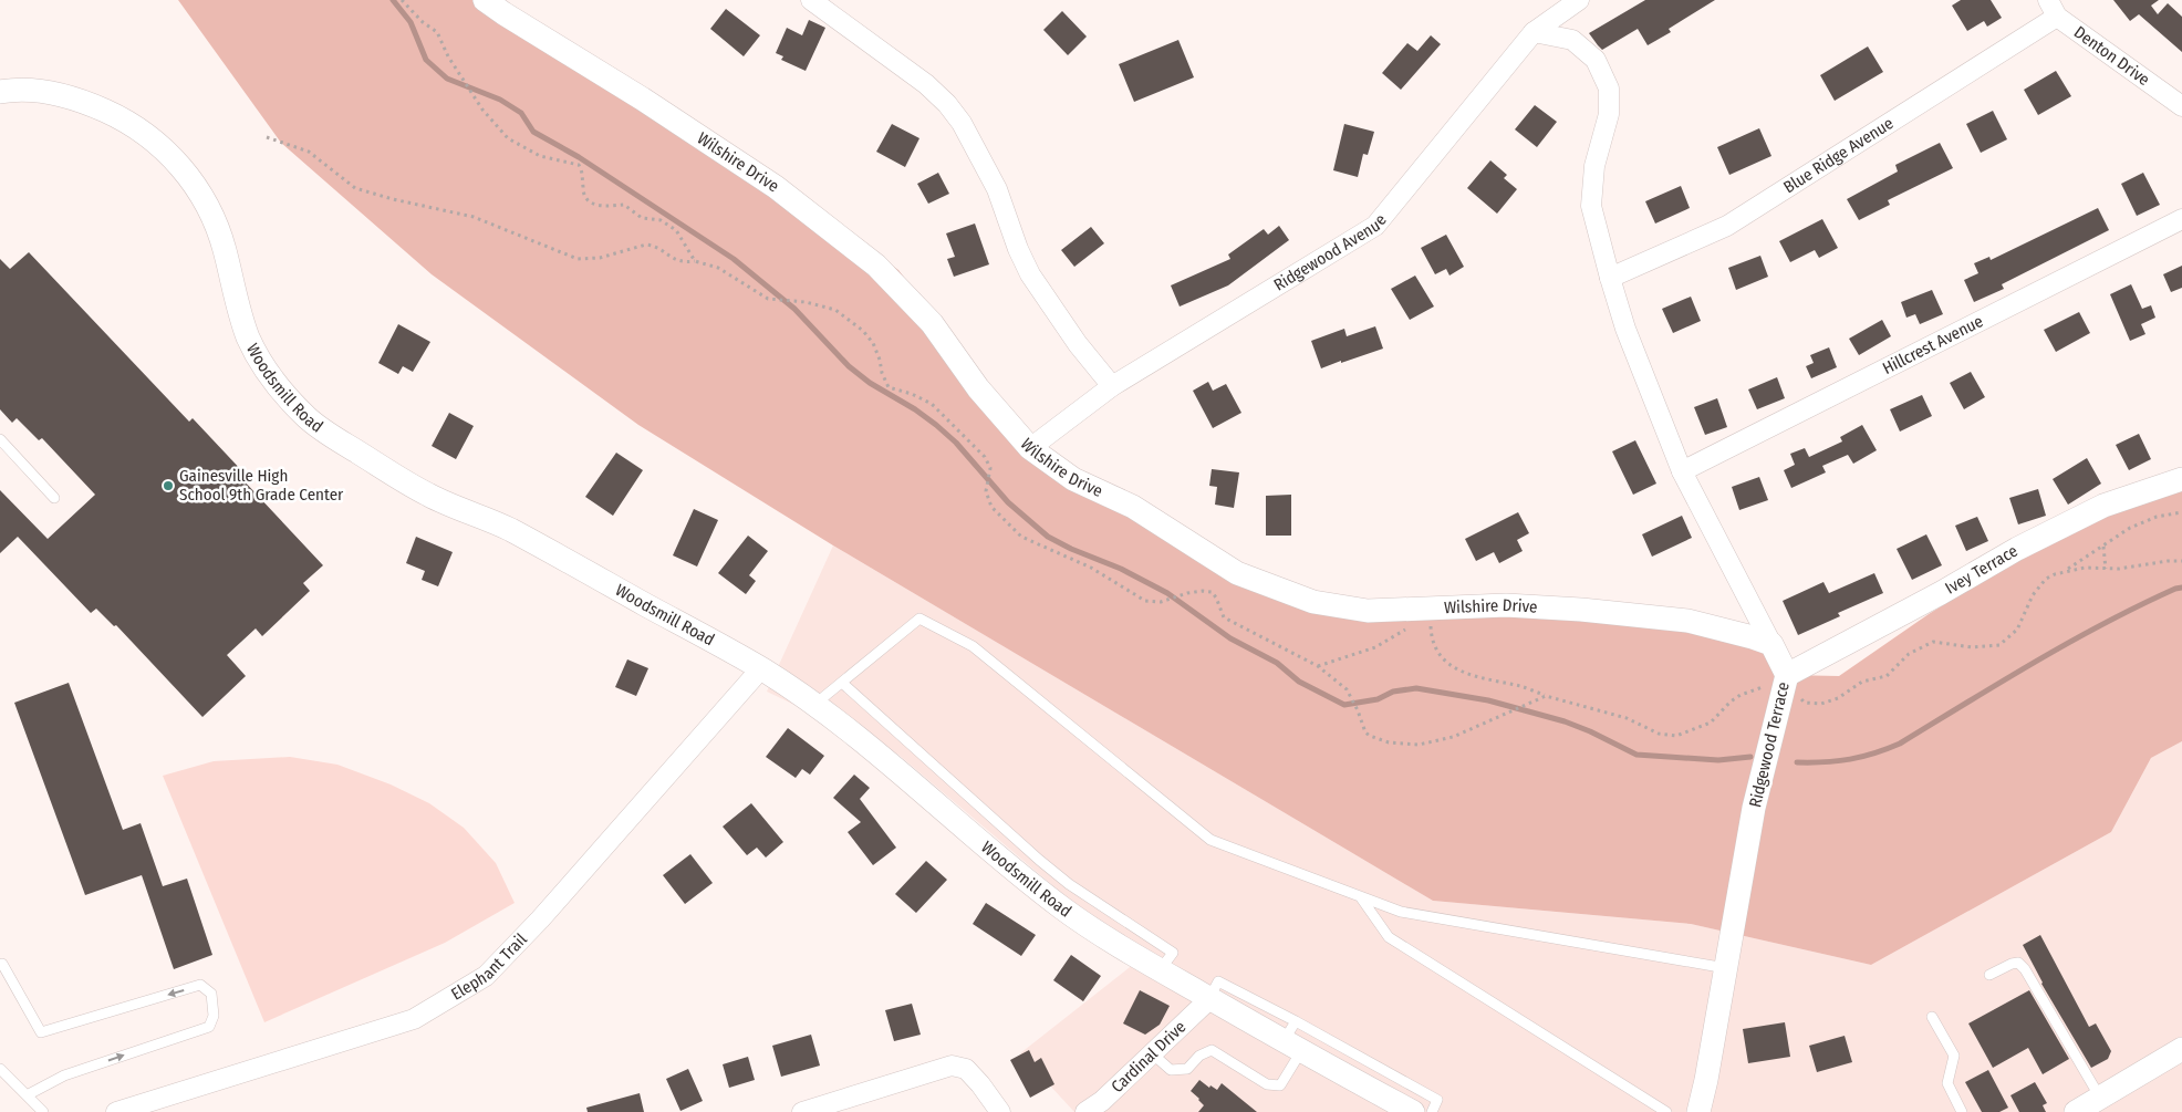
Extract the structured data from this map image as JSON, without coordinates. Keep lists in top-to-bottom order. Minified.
{"streets":{"street":["Denton Drive","Blue Ridge Avenue","Wilshire Drive","Ridgewood Avenue","Hillcrest Avenue","Woodsmill Road","Ivey Terrace","Ridgewood Terrace","Elephant Trail","Cardinal Drive"]},"crossings":[["Denton Drive","Blue Ridge Avenue"],["Blue Ridge Avenue","Ridgewood Terrace"],["Wilshire Drive","Ridgewood Avenue"],["Wilshire Drive","Ridgewood Terrace"],["Ridgewood Avenue","Ridgewood Terrace"],["Hillcrest Avenue","Ridgewood Terrace"],["Woodsmill Road","Elephant Trail"],["Woodsmill Road","Cardinal Drive"],["Ivey Terrace","Ridgewood Terrace"]],"places":["Gainesville High School 9th Grade Center"]}
